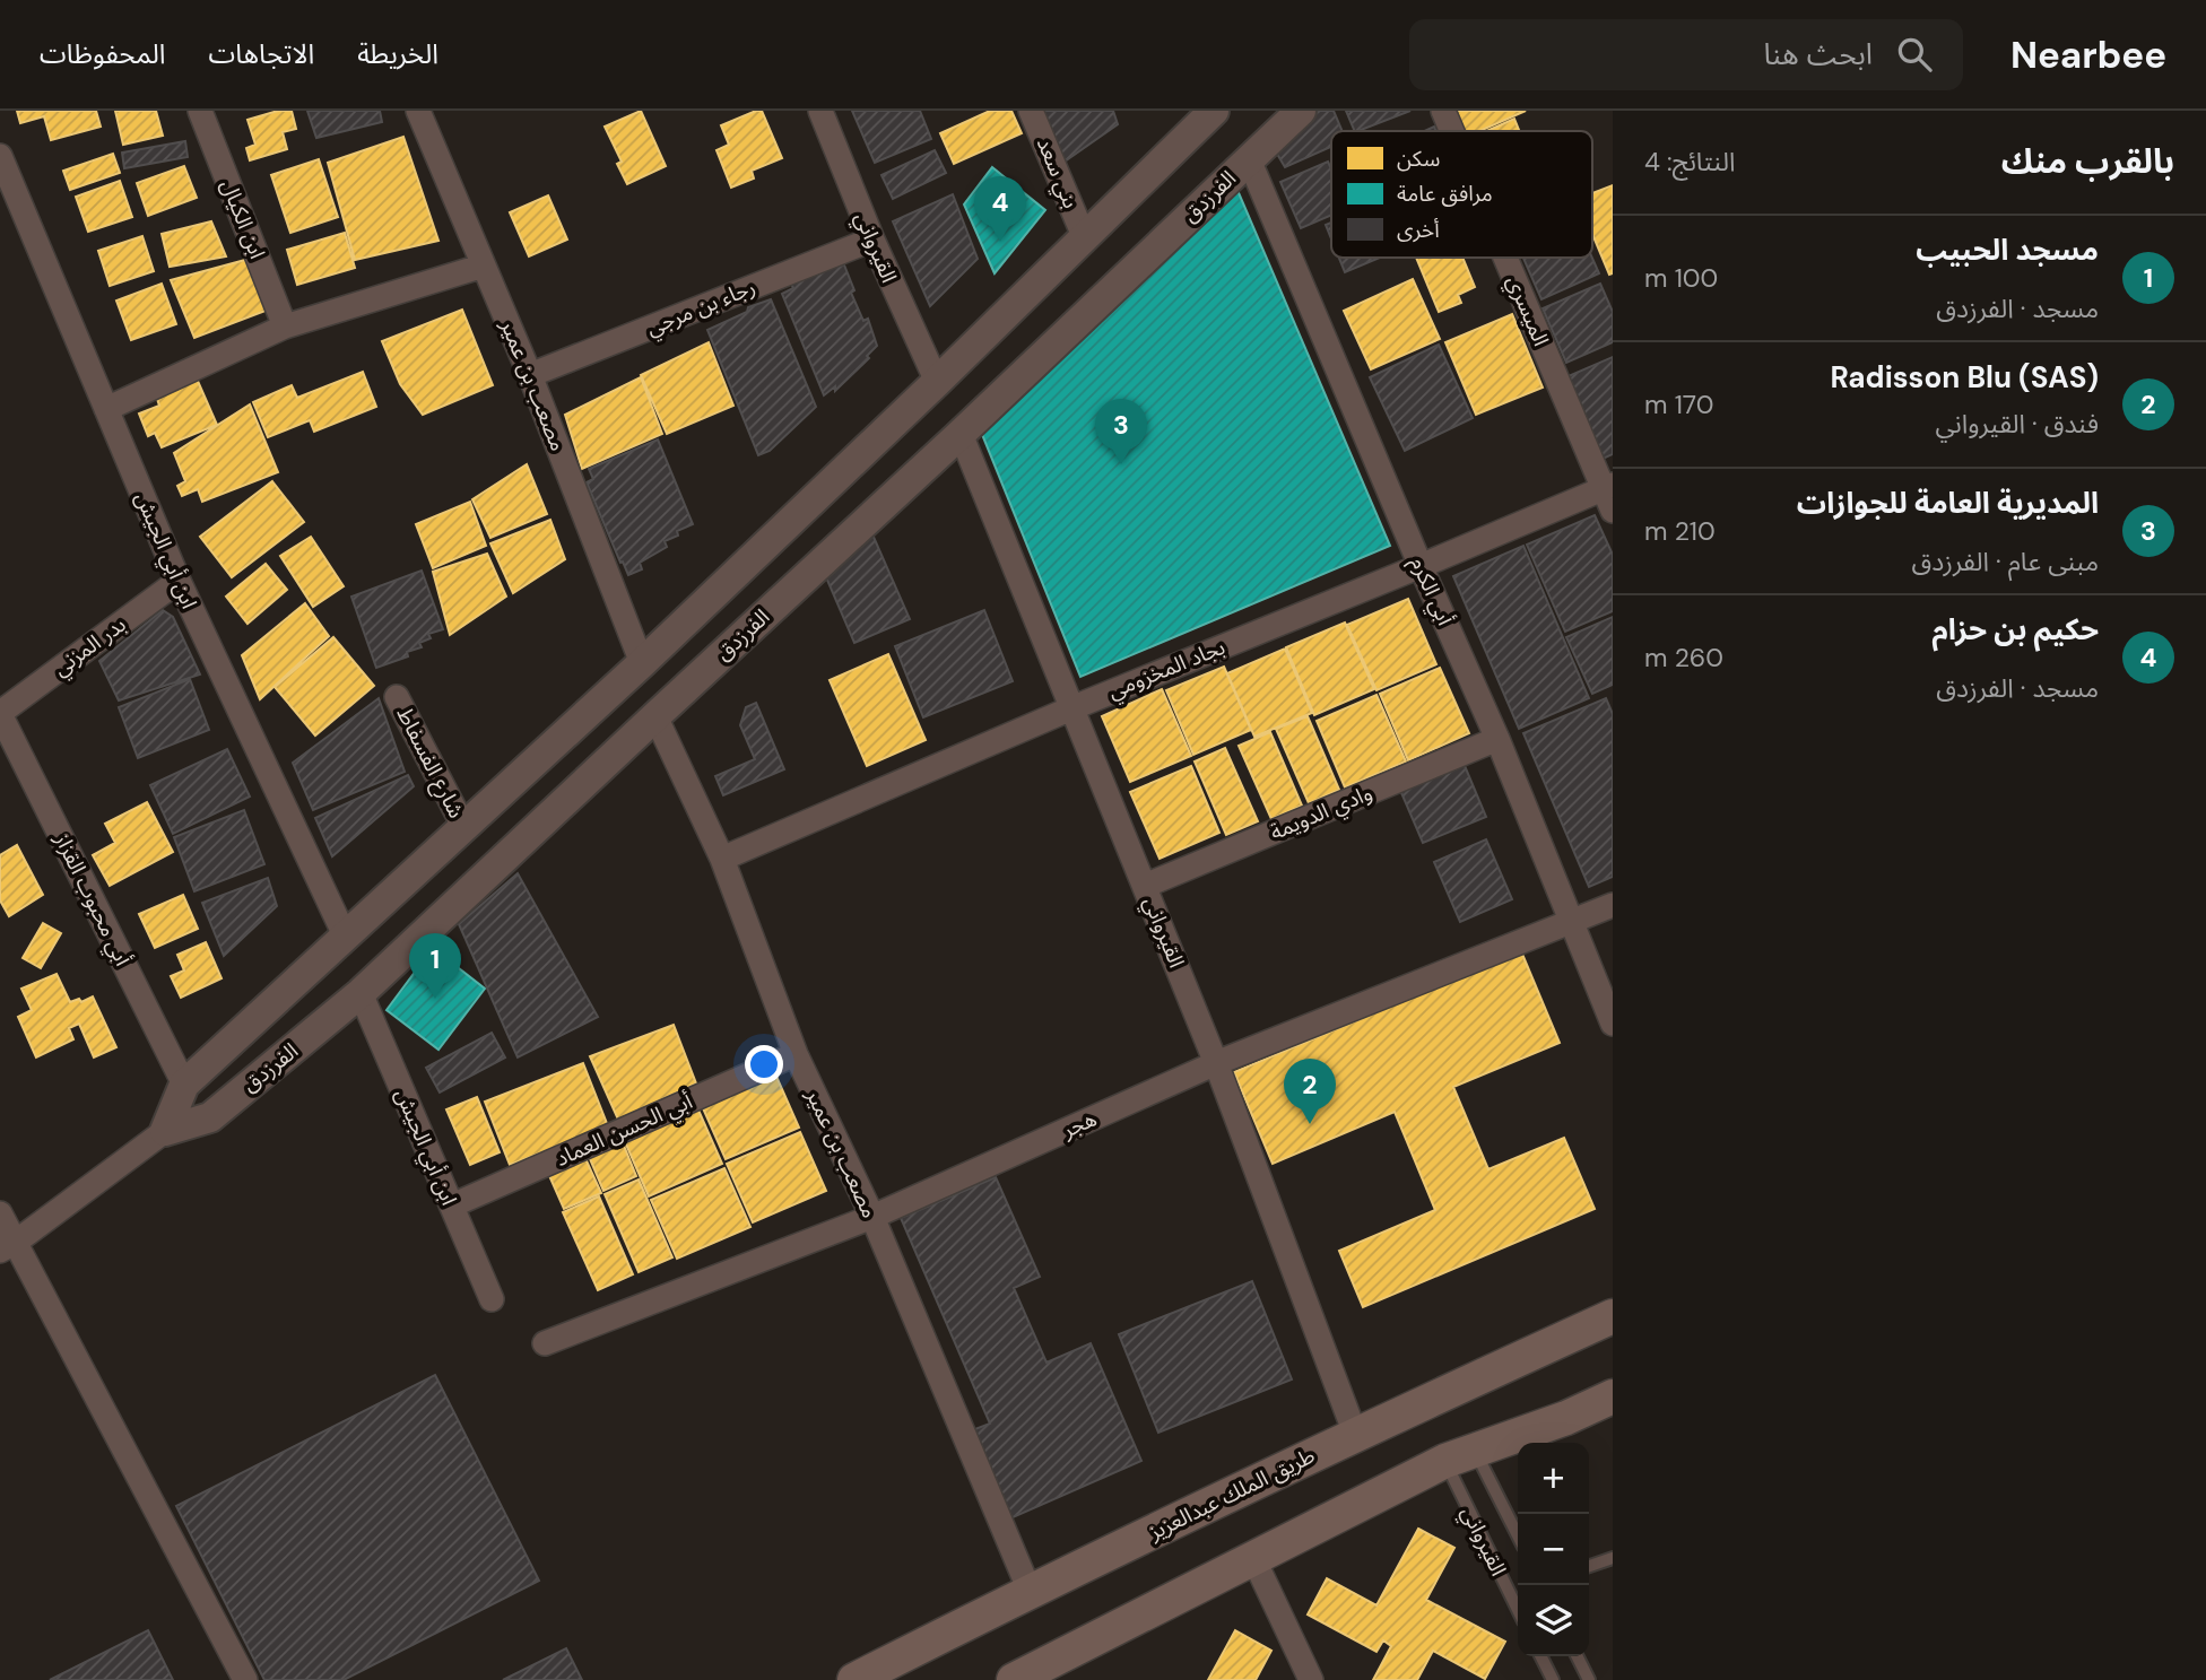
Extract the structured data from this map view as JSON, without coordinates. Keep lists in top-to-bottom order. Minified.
{"streets":{"main road":["طريق الملك عبدالعزيز"],"street":["بني سعد","الفرزدق","ابن الكيال","القيرواني","رجاء بن مرجي","الميسري","مصعب بن عمير","ابن أبي الجيش","أبي الكرم","بدر المزني","بجاد المخزومي","شارع الفسفاط","وادي الدويمة","أبي محبوب القزاز","هجر","أبي الحسن العماد"]},"crossings":[["بني سعد","الفرزدق"],["الفرزدق","القيرواني"],["الفرزدق","مصعب بن عمير"],["الفرزدق","ابن أبي الجيش"],["الفرزدق","أبي الكرم"],["الفرزدق","شارع الفسفاط"],["الفرزدق","أبي محبوب القزاز"],["القيرواني","رجاء بن مرجي"],["القيرواني","بجاد المخزومي"],["القيرواني","وادي الدويمة"],["القيرواني","هجر"],["القيرواني","طريق الملك عبدالعزيز"],["رجاء بن مرجي","مصعب بن عمير"],["الميسري","بجاد المخزومي"],["مصعب بن عمير","بجاد المخزومي"],["مصعب بن عمير","هجر"],["مصعب بن عمير","أبي الحسن العماد"],["مصعب بن عمير","طريق الملك عبدالعزيز"],["ابن أبي الجيش","بدر المزني"],["ابن أبي الجيش","أبي الحسن العماد"],["أبي الكرم","بجاد المخزومي"],["أبي الكرم","وادي الدويمة"],["أبي الكرم","هجر"],["بدر المزني","أبي محبوب القزاز"]],"legend":["سكن","مرافق عامة","أخرى"],"page":{"header":"Nearbee","search":"ابحث هنا","nav":["الخريطة","الاتجاهات","المحفوظات"],"heading":["بالقرب منك","النتائج: 4"],"pins":["4","3","1","2"],"list":[{"mark":"1","name":"مسجد الحبيب","note":"مسجد · الفرزدق","value":"100 m"},{"mark":"2","name":"Radisson Blu (SAS)","note":"فندق · القيرواني","value":"170 m"},{"mark":"3","name":"المديرية العامة للجوازات","note":"مبنى عام · الفرزدق","value":"210 m"},{"mark":"4","name":"حكيم بن حزام","note":"مسجد · الفرزدق","value":"260 m"}],"map_buttons":["+","−"]}}
